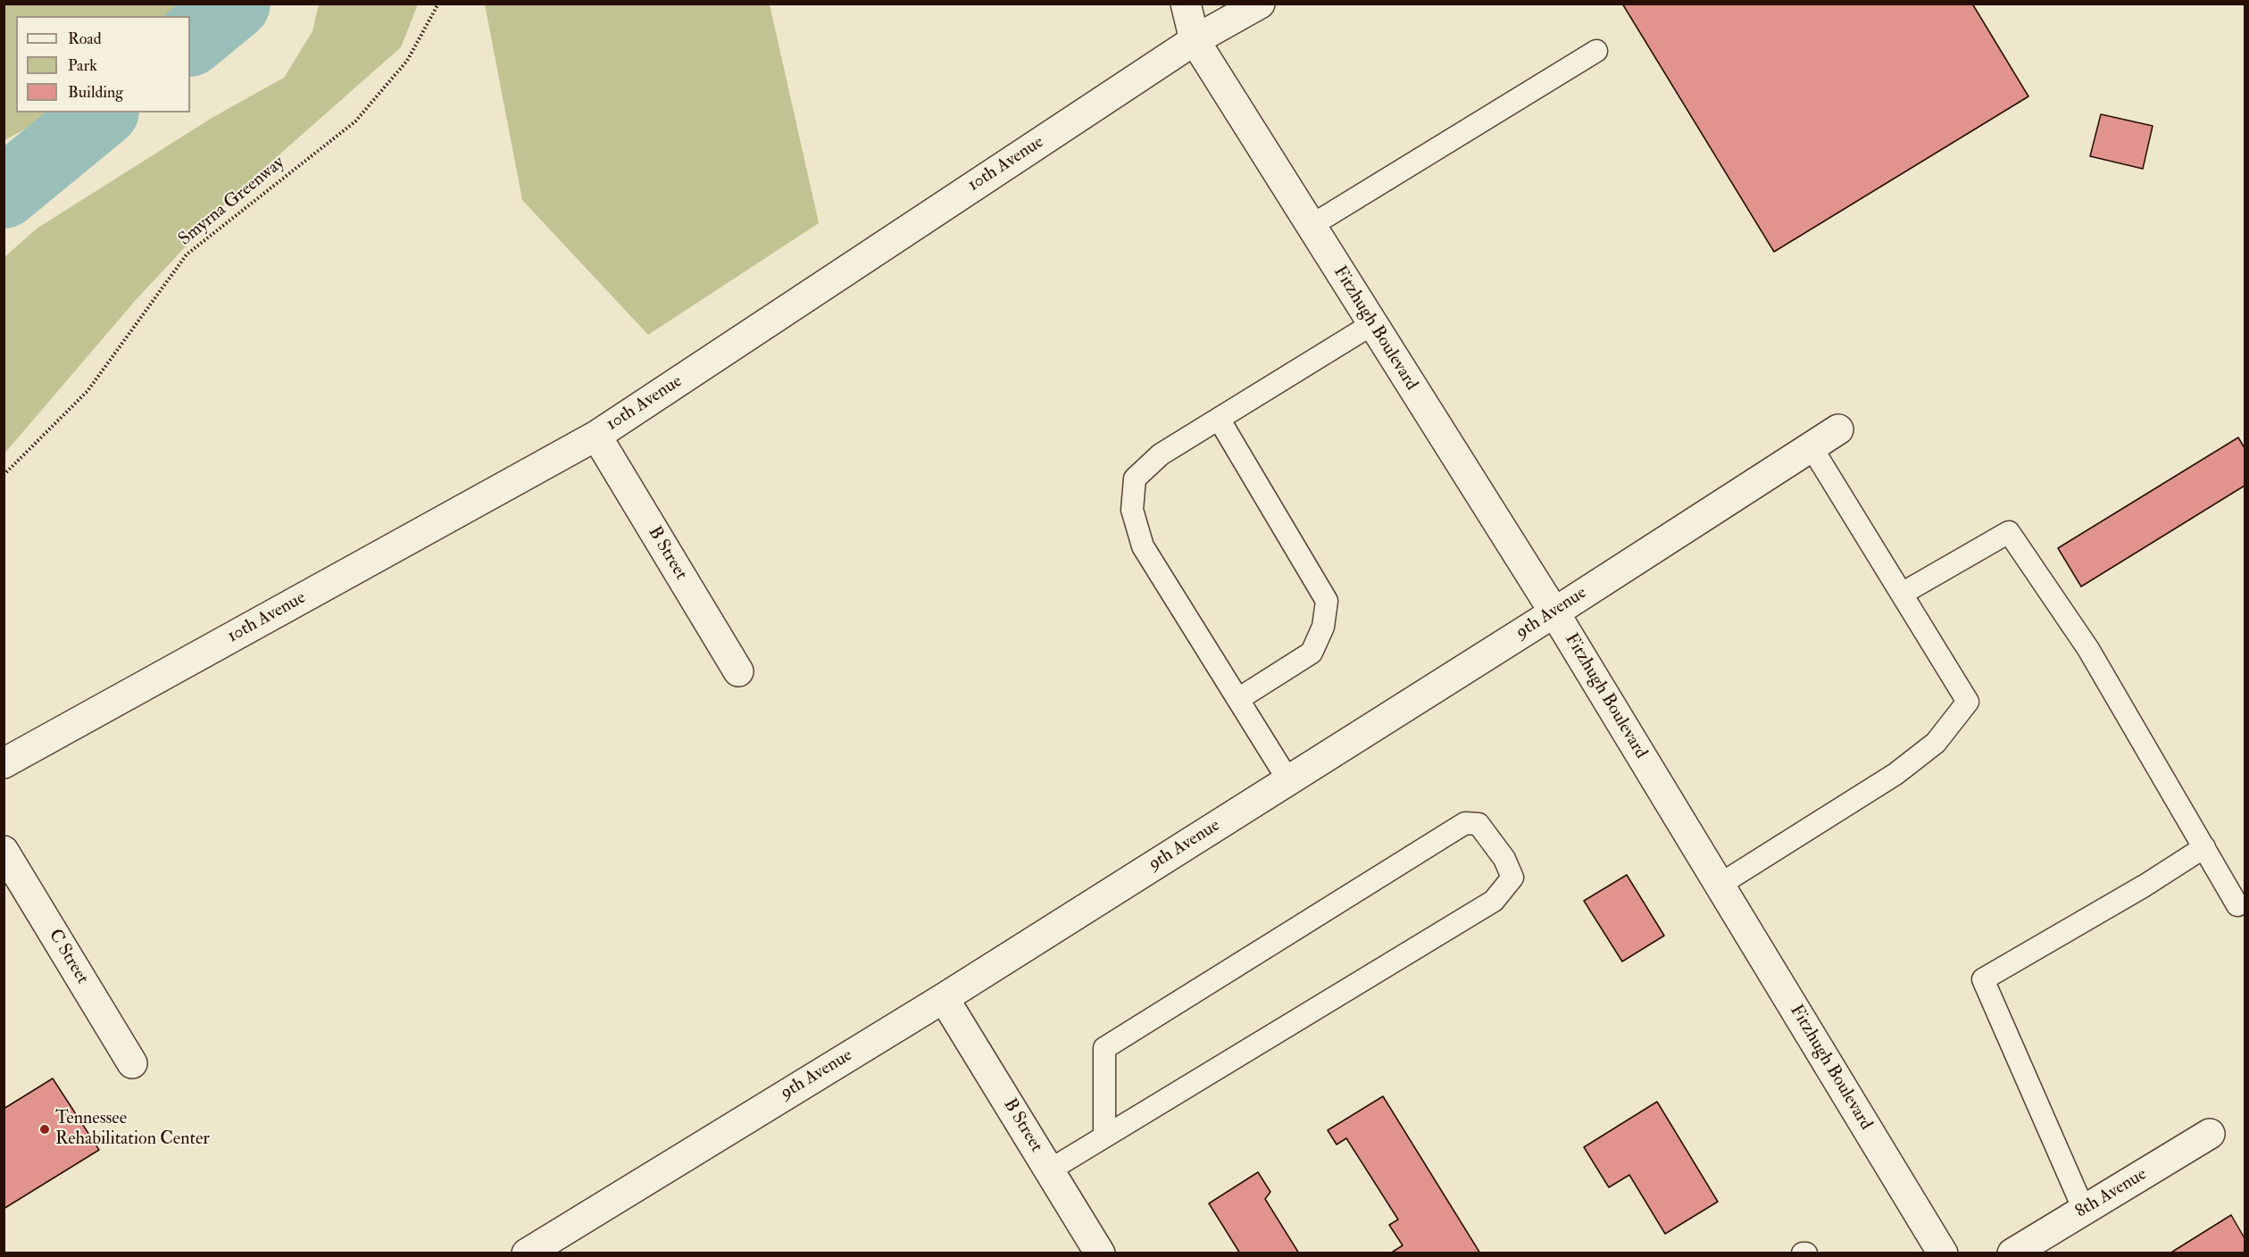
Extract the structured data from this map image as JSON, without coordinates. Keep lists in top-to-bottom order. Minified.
{"streets":{"street":["10th Avenue","Fitzhugh Boulevard","B Street","9th Avenue","C Street","8th Avenue"],"path":["Smyrna Greenway"]},"crossings":[["10th Avenue","Fitzhugh Boulevard"],["10th Avenue","B Street"],["Fitzhugh Boulevard","9th Avenue"],["B Street","9th Avenue"]],"places":["Tennessee Rehabilitation Center"],"legend":["Road","Park","Building"]}
